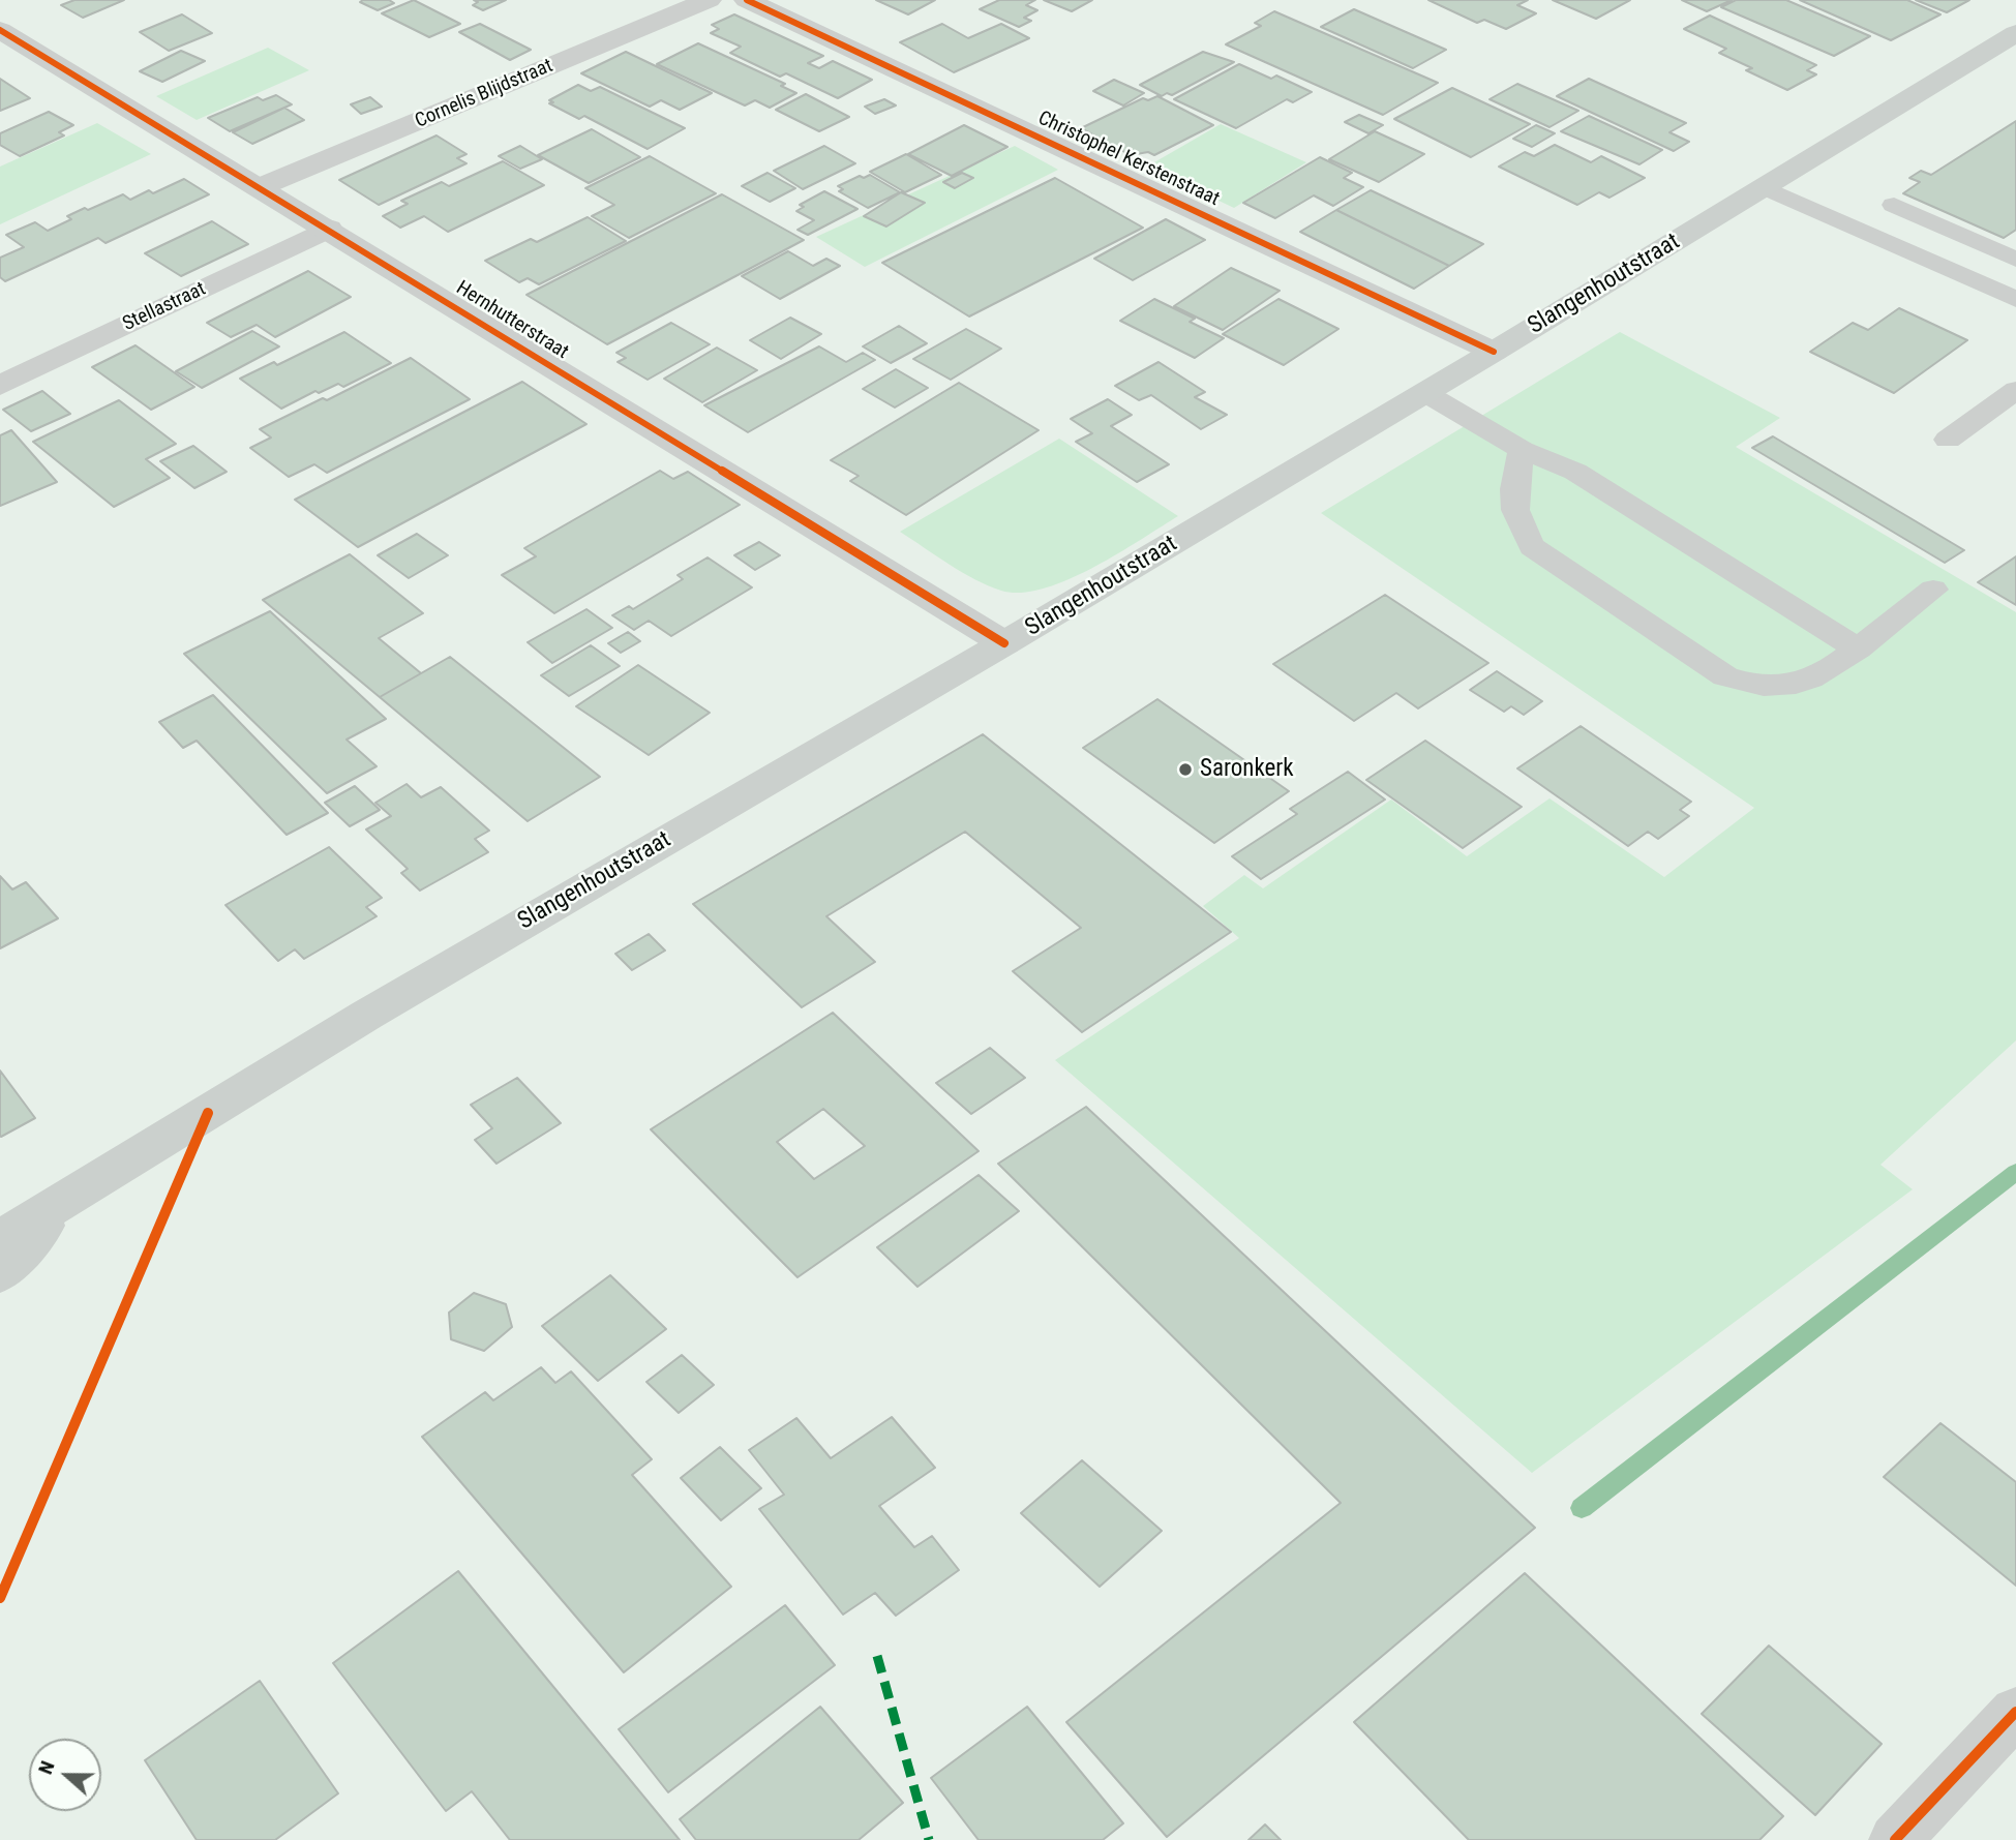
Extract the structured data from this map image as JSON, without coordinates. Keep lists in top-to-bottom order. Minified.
{"streets":{"main road":["Slangenhoutstraat"],"street":["Cornelis Blijdstraat","Christophel Kerstenstraat","Stellastraat","Hernhutterstraat"]},"crossings":[["Cornelis Blijdstraat","Hernhutterstraat"],["Christophel Kerstenstraat","Slangenhoutstraat"],["Slangenhoutstraat","Hernhutterstraat"],["Stellastraat","Hernhutterstraat"]],"places":["Saronkerk"],"north":"left"}
